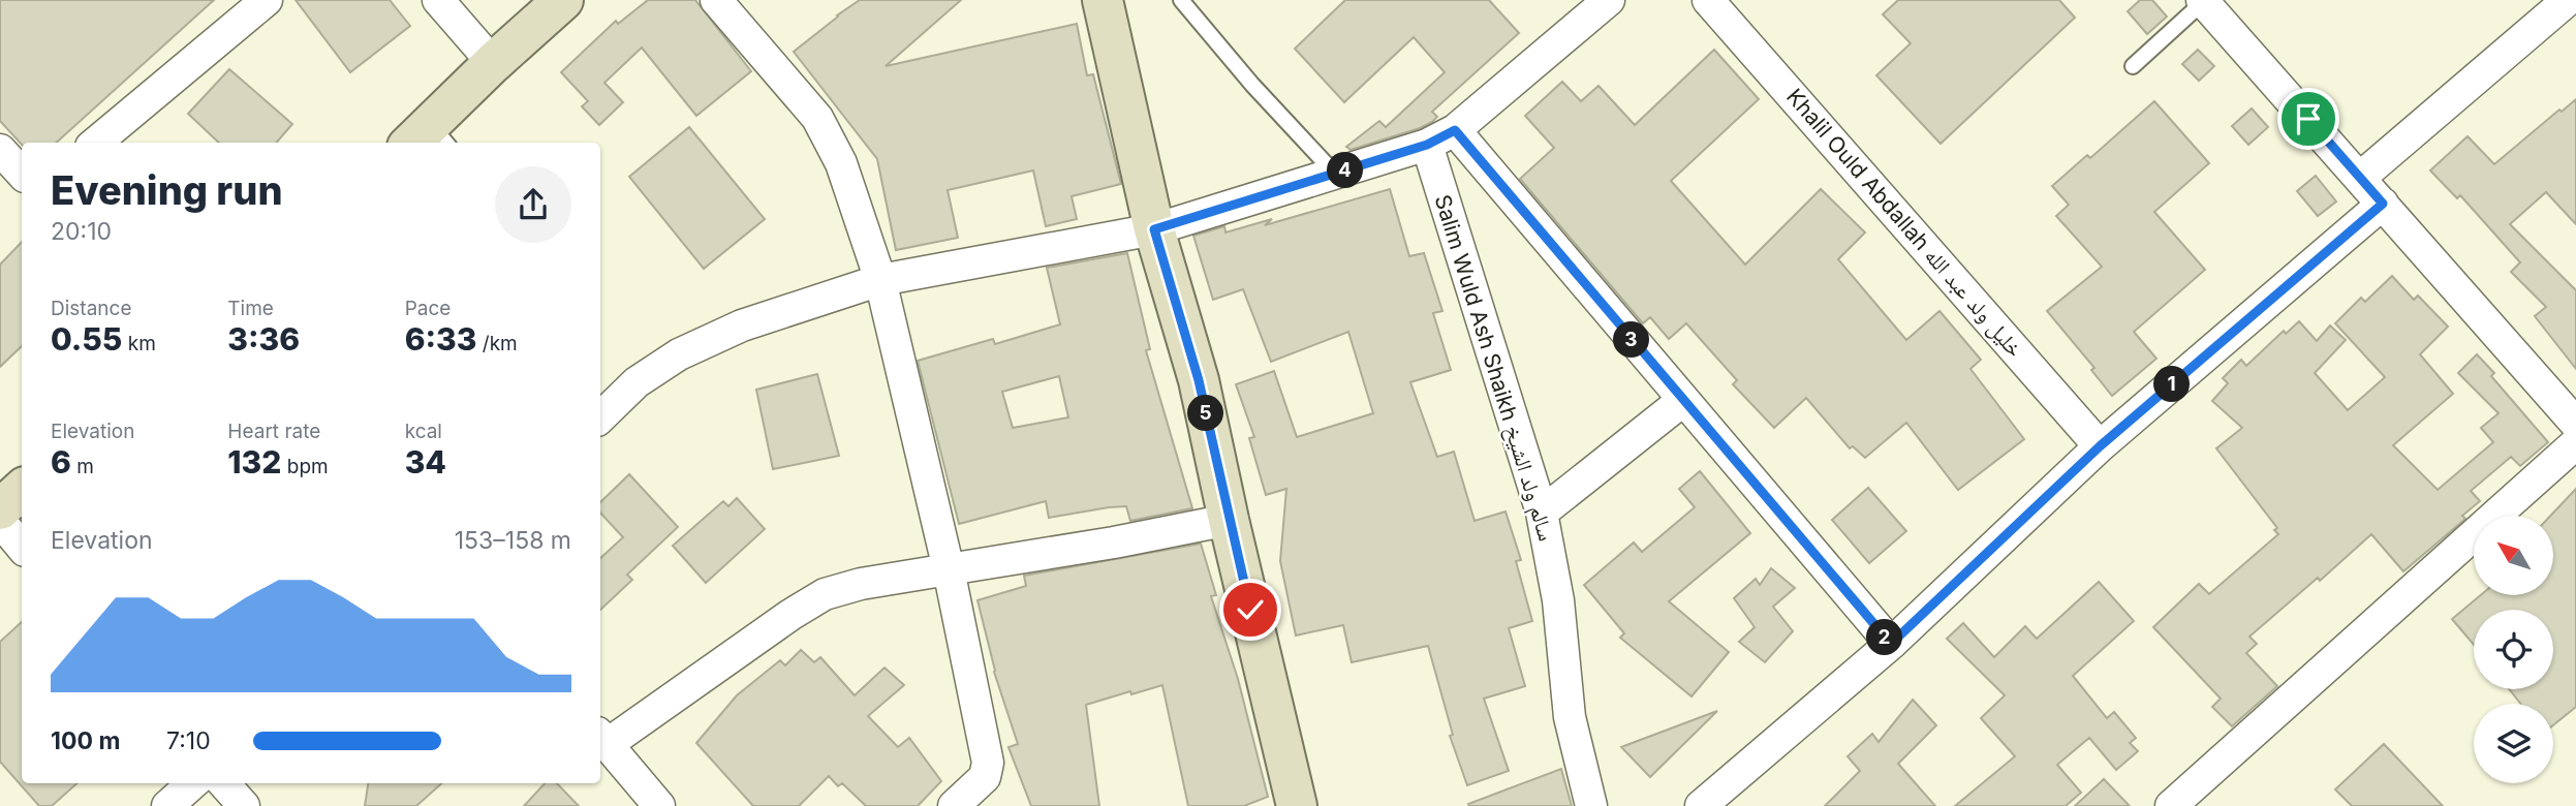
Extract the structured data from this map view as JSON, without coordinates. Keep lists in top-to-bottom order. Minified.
{"streets":{"street":["Khalil Ould Abdallah خليل ولد عبد الله","Salim Wuld Ash Shaikh سالم ولد الشيخ"]},"north":"top left","page":{"heading":["Evening run","20:10"],"pins":["4","3","1","5","2"],"stats":[["Distance","0.55 km"],["Time","3:36"],["Pace","6:33 /km"],["Elevation","6 m"],["Heart rate","132 bpm"],["kcal","34"]],"chart":["Elevation","153–158 m"],"list":[{"name":"100 m","note":"7:10"}]}}
